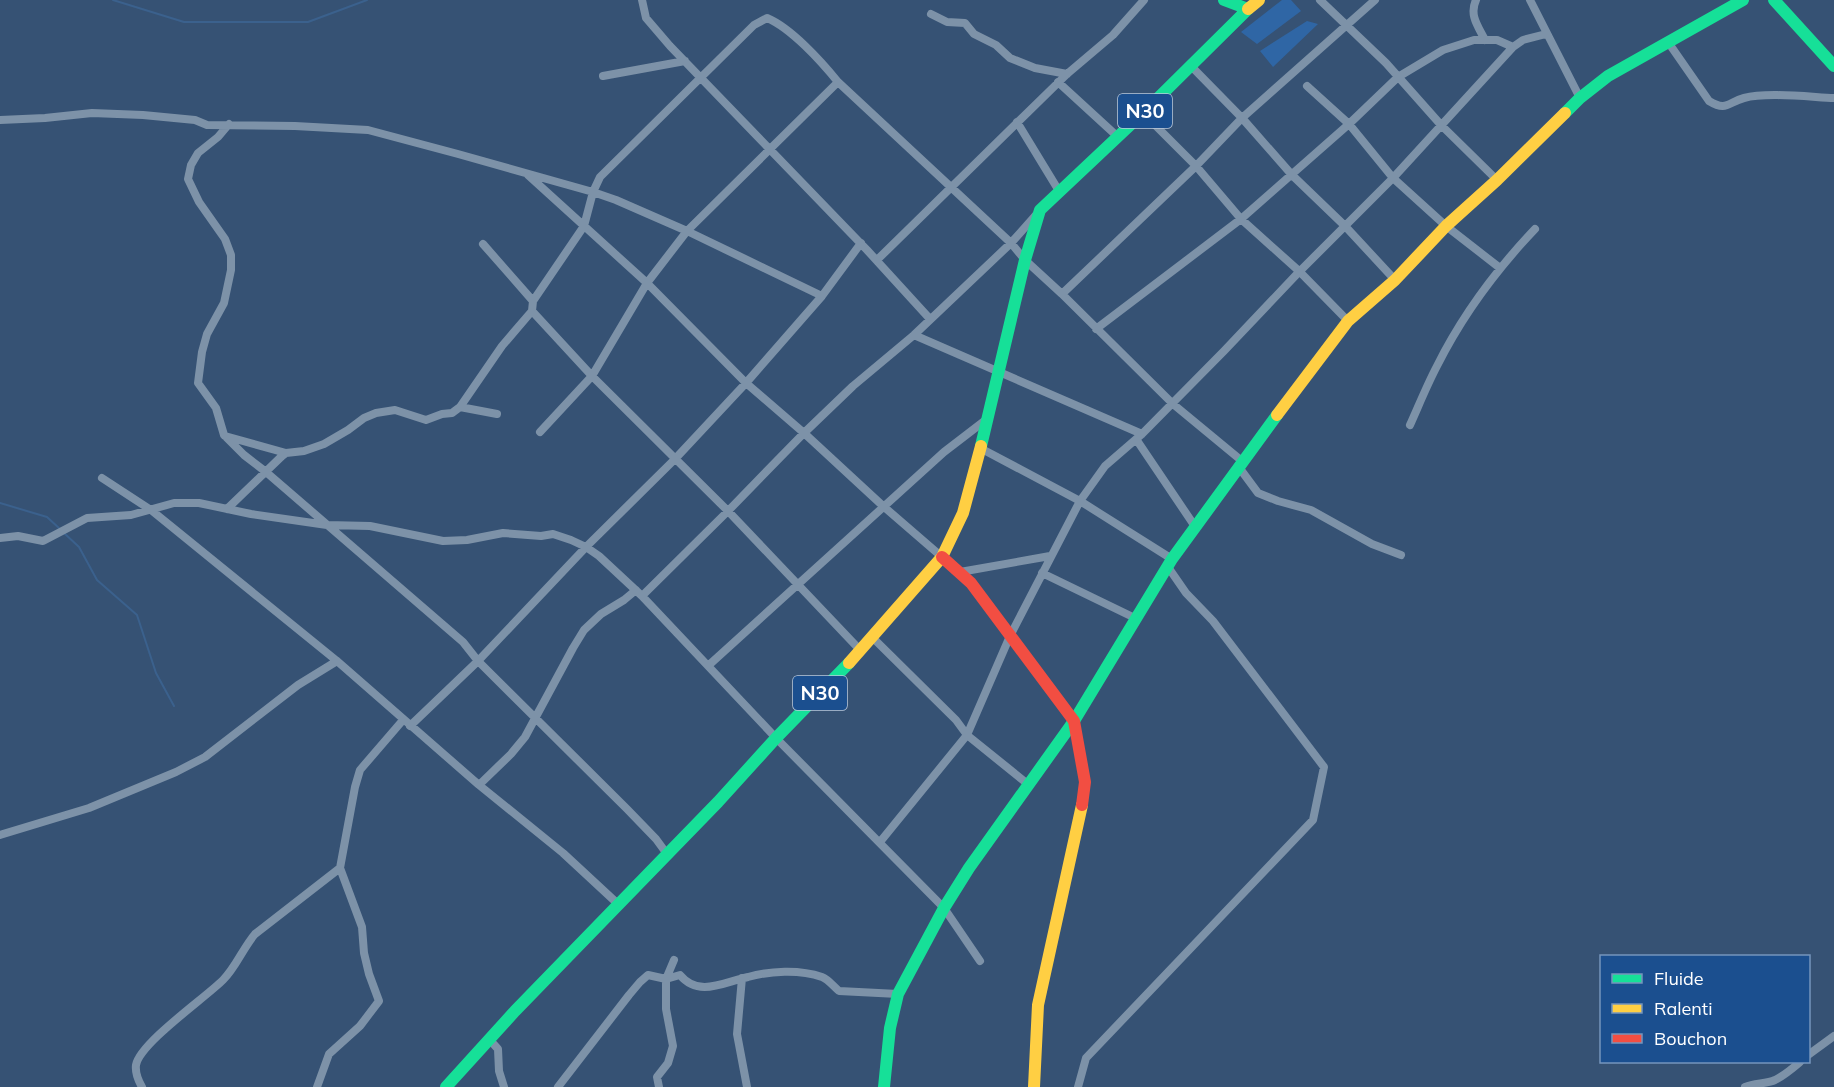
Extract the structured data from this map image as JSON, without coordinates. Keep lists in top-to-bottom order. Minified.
{"streets":{"street":["N30"]},"legend":["Fluide","Ralenti","Bouchon"]}
